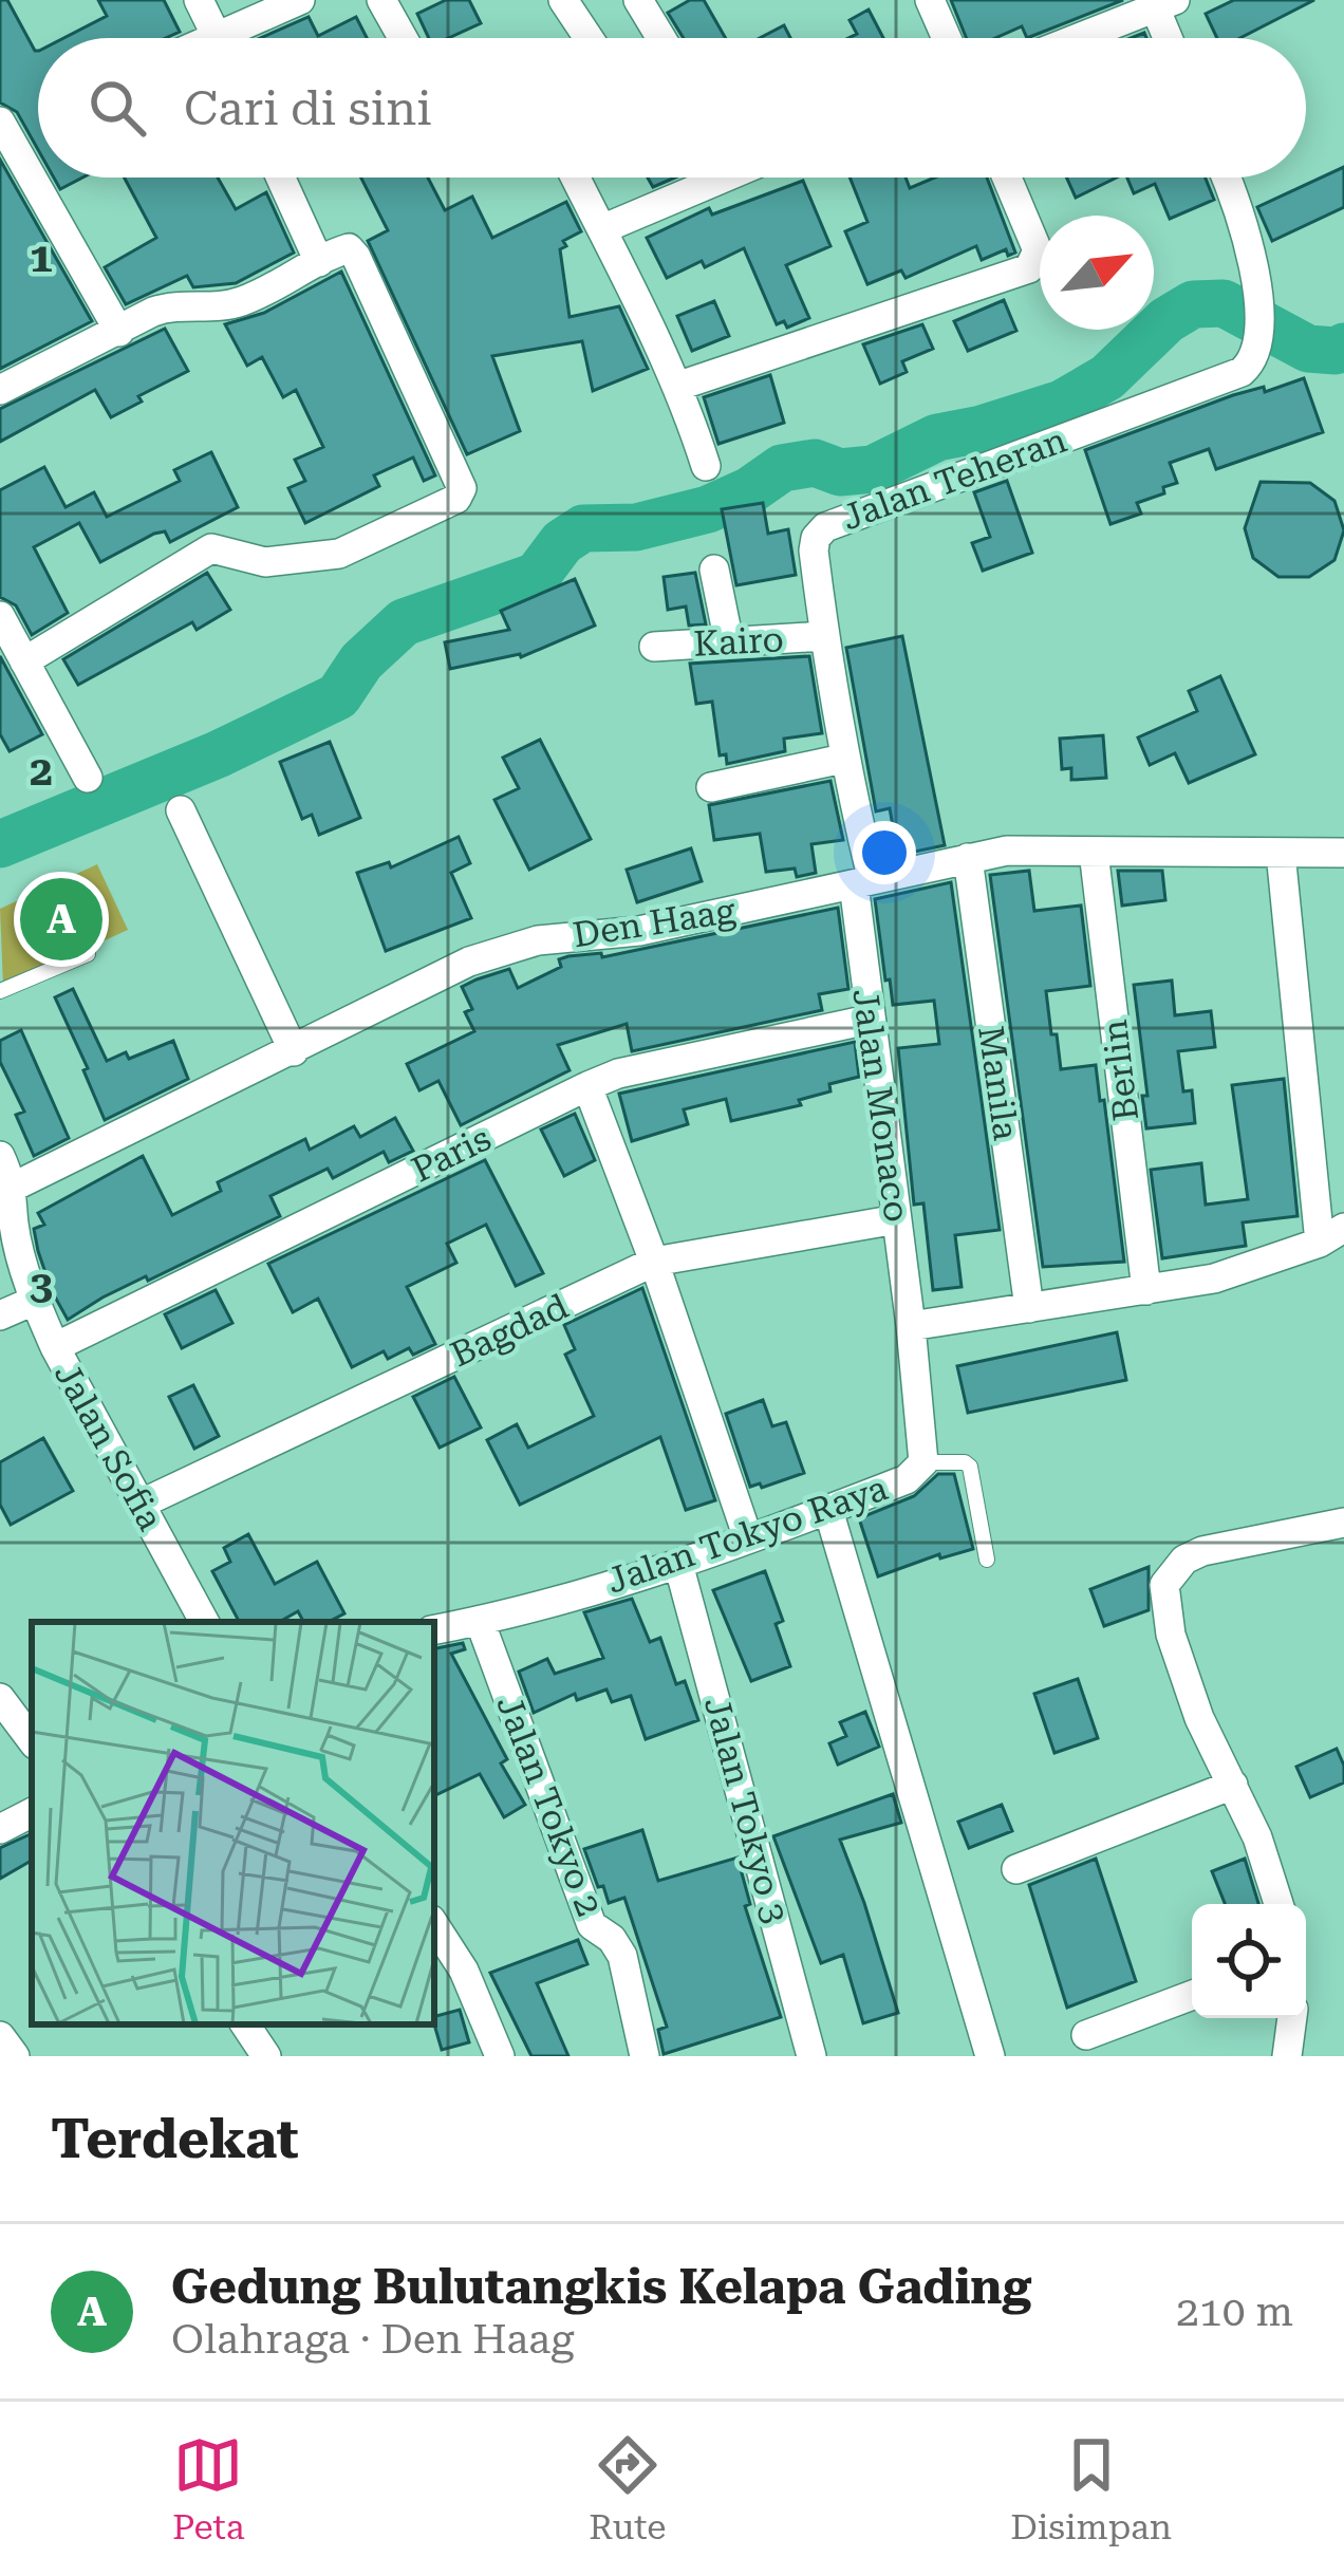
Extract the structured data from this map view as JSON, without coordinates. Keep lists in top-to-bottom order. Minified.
{"streets":{"street":["Jalan Teheran","Kairo","Den Haag","Berlin","Manila","Jalan Monaco","Paris","Bagdad","Jalan Sofia","Jalan Tokyo Raya","Jalan Tokyo 2","Jalan Tokyo 3"]},"crossings":[["Jalan Teheran","Kairo"],["Jalan Teheran","Den Haag"],["Jalan Teheran","Jalan Monaco"],["Den Haag","Berlin"],["Den Haag","Manila"],["Den Haag","Jalan Monaco"],["Den Haag","Jalan Sofia"],["Jalan Monaco","Paris"],["Jalan Monaco","Bagdad"],["Jalan Monaco","Jalan Tokyo Raya"],["Paris","Jalan Sofia"],["Bagdad","Jalan Sofia"],["Jalan Tokyo Raya","Jalan Tokyo 2"],["Jalan Tokyo Raya","Jalan Tokyo 3"]],"north":"top right","page":{"search":"Cari di sini","pins":"A","heading":"Terdekat","list":[{"mark":"A","name":"Gedung Bulutangkis Kelapa Gading","note":"Olahraga · Den Haag","value":"210 m"}],"nav":["Peta","Rute","Disimpan"]},"grid":{"rows":["1","2","3"]}}
